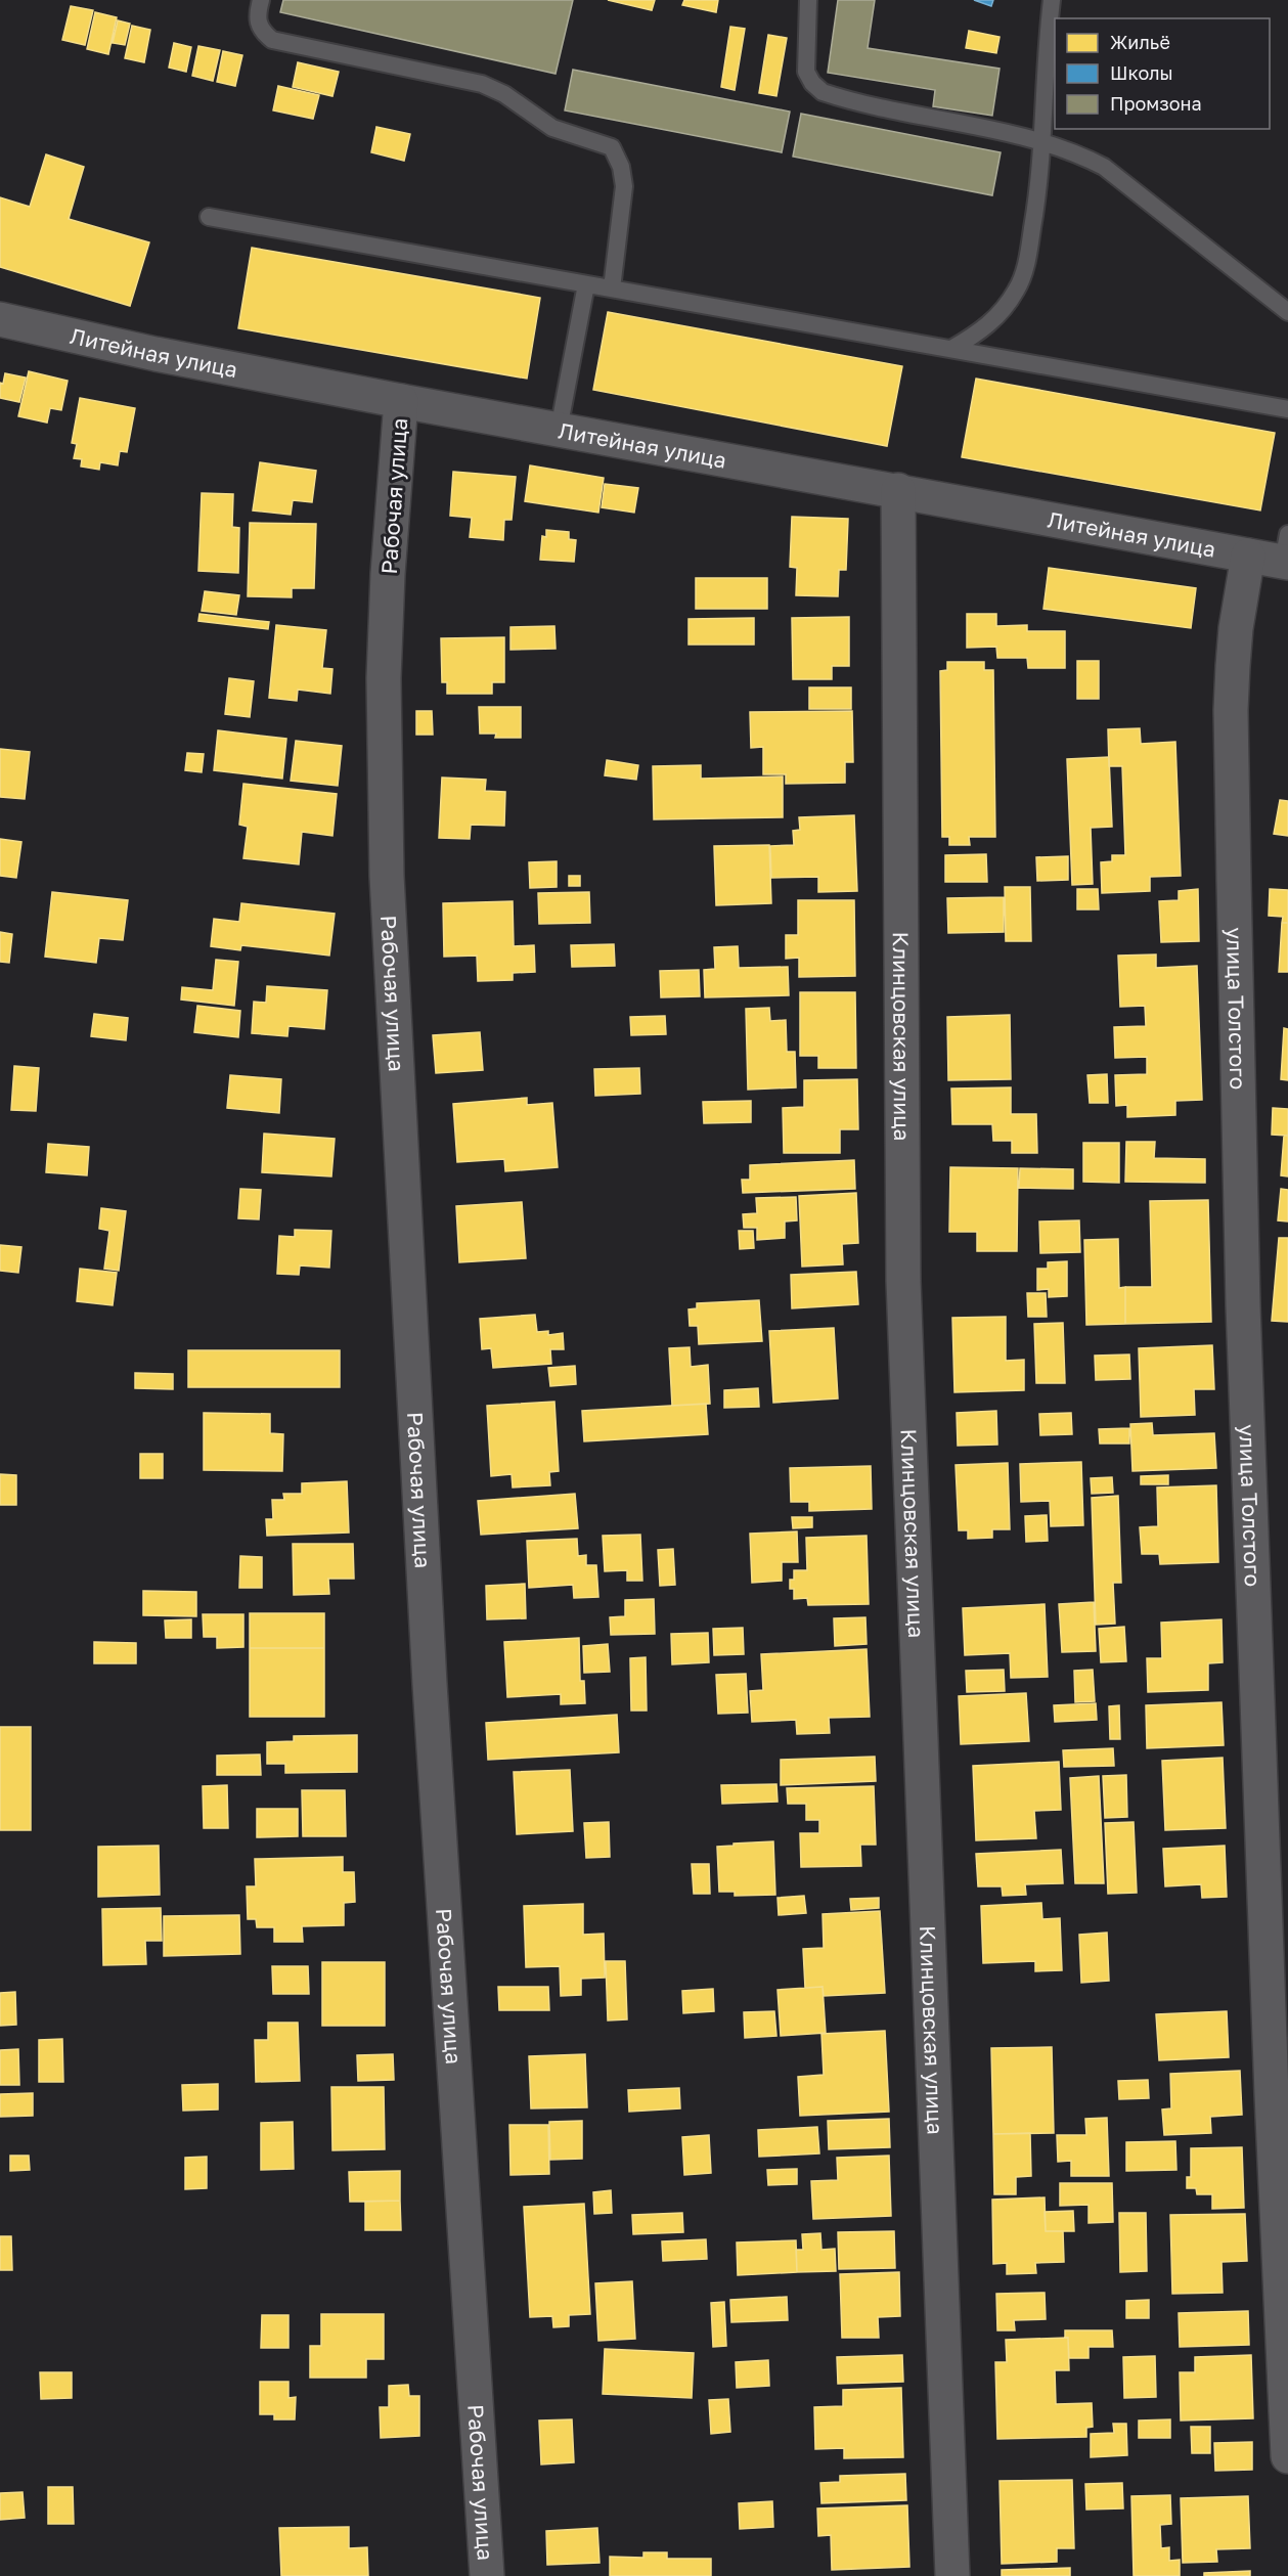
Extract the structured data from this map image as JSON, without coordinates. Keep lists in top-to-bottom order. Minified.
{"streets":{"street":["Литейная улица","Рабочая улица","улица Толстого","Клинцовская улица"]},"crossings":[["Литейная улица","Рабочая улица"],["Литейная улица","улица Толстого"],["Литейная улица","Клинцовская улица"]],"legend":["Жильё","Школы","Промзона"]}
